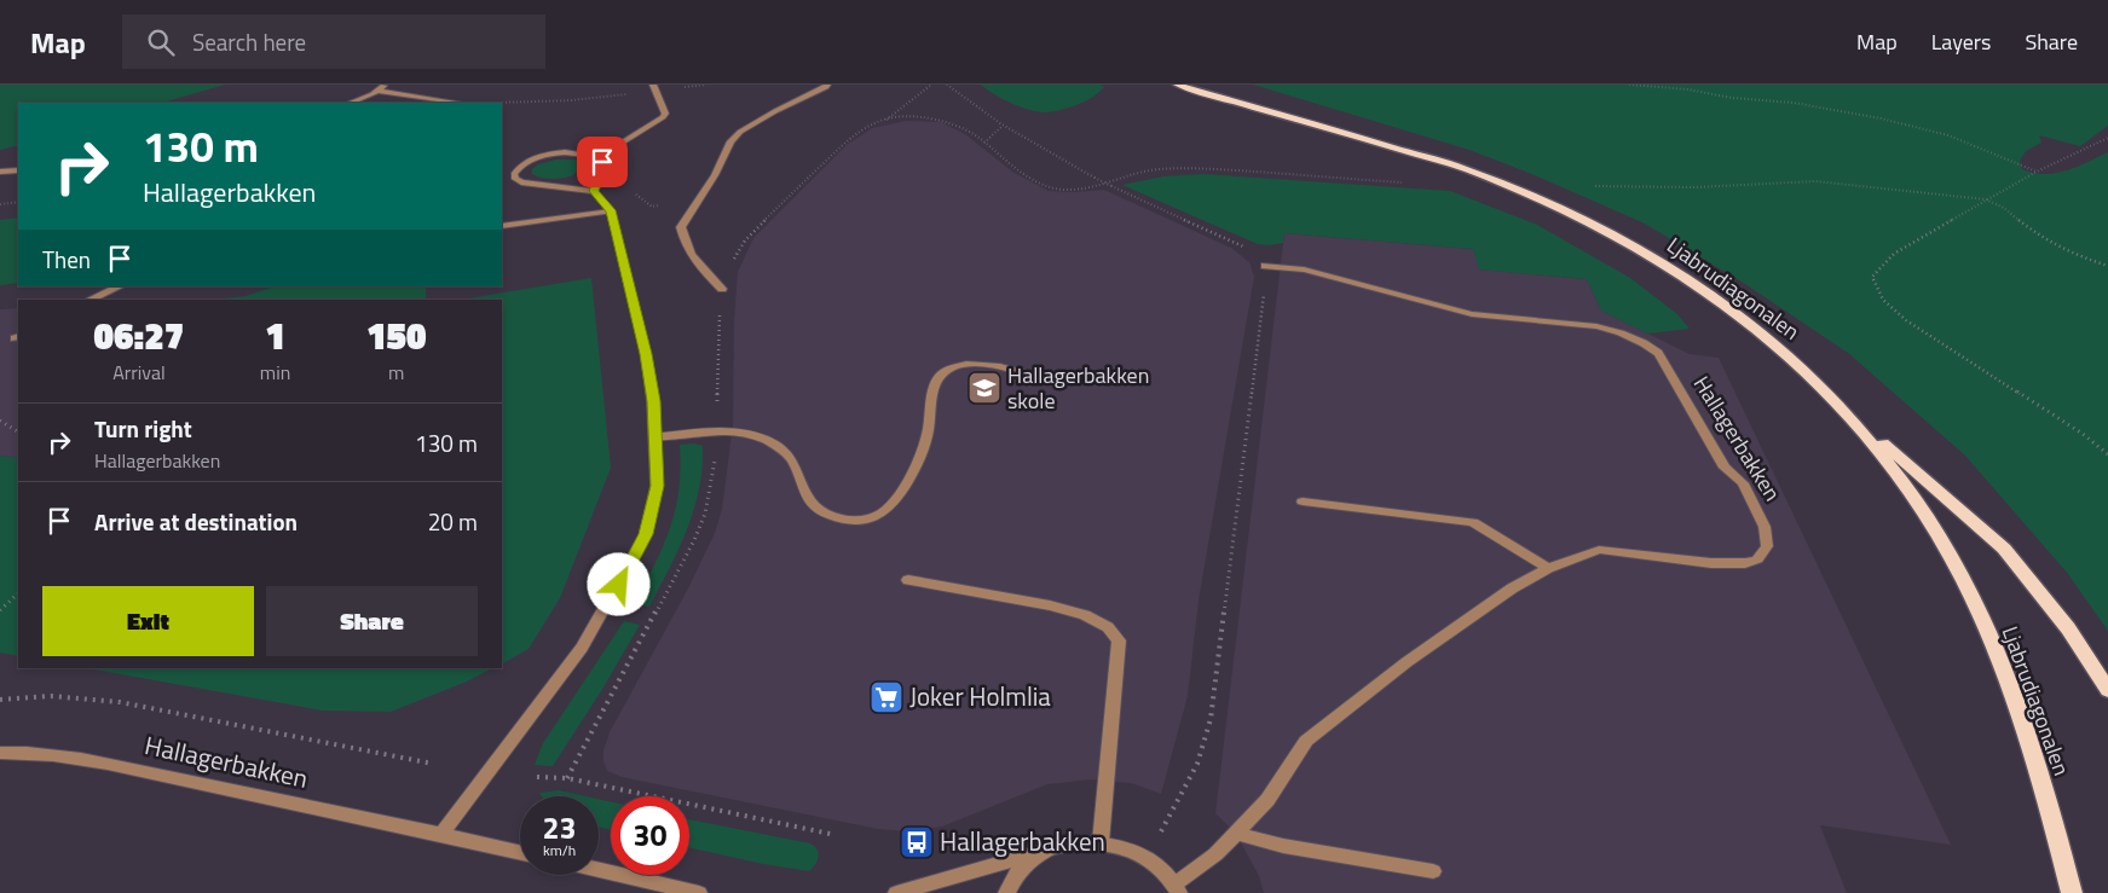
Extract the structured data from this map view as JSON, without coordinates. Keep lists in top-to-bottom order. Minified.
{"streets":{"main road":["Ljabrudiagonalen"],"street":["Hallagerbakken"]},"places":{"school or university":["Hallagerbakken skole"],"supermarket":["Joker Holmlia"],"bus stop":["Hallagerbakken"]},"page":{"header":"Map","search":"Search here","nav":["Map","Layers","Share"],"turn":["130 m","Hallagerbakken"],"then":"Then","eta":["06:27","Arrival","1","min","150","m"],"list":[{"name":"Turn right","note":"Hallagerbakken","value":"130 m"},{"name":"Arrive at destination","value":"20 m"}],"buttons":["Exit","Share"],"speed":"23 km/h","limit":"30"}}
